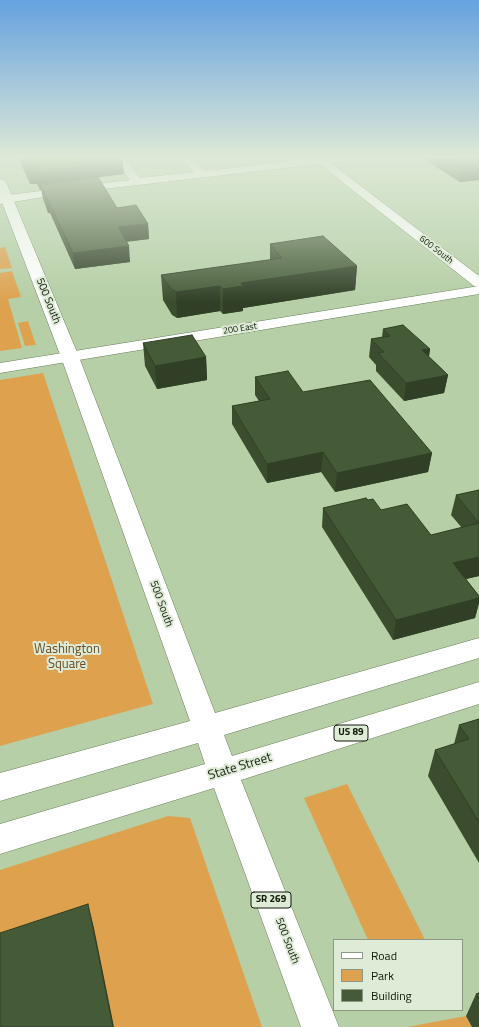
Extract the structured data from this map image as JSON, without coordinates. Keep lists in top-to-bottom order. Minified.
{"streets":{"main road":["600 South","500 South","US 89","State Street","SR 269"],"street":["200 East"]},"crossings":[["500 South","200 East"],["500 South","State Street"]],"parks":["Washington Square"],"legend":["Road","Park","Building"]}
